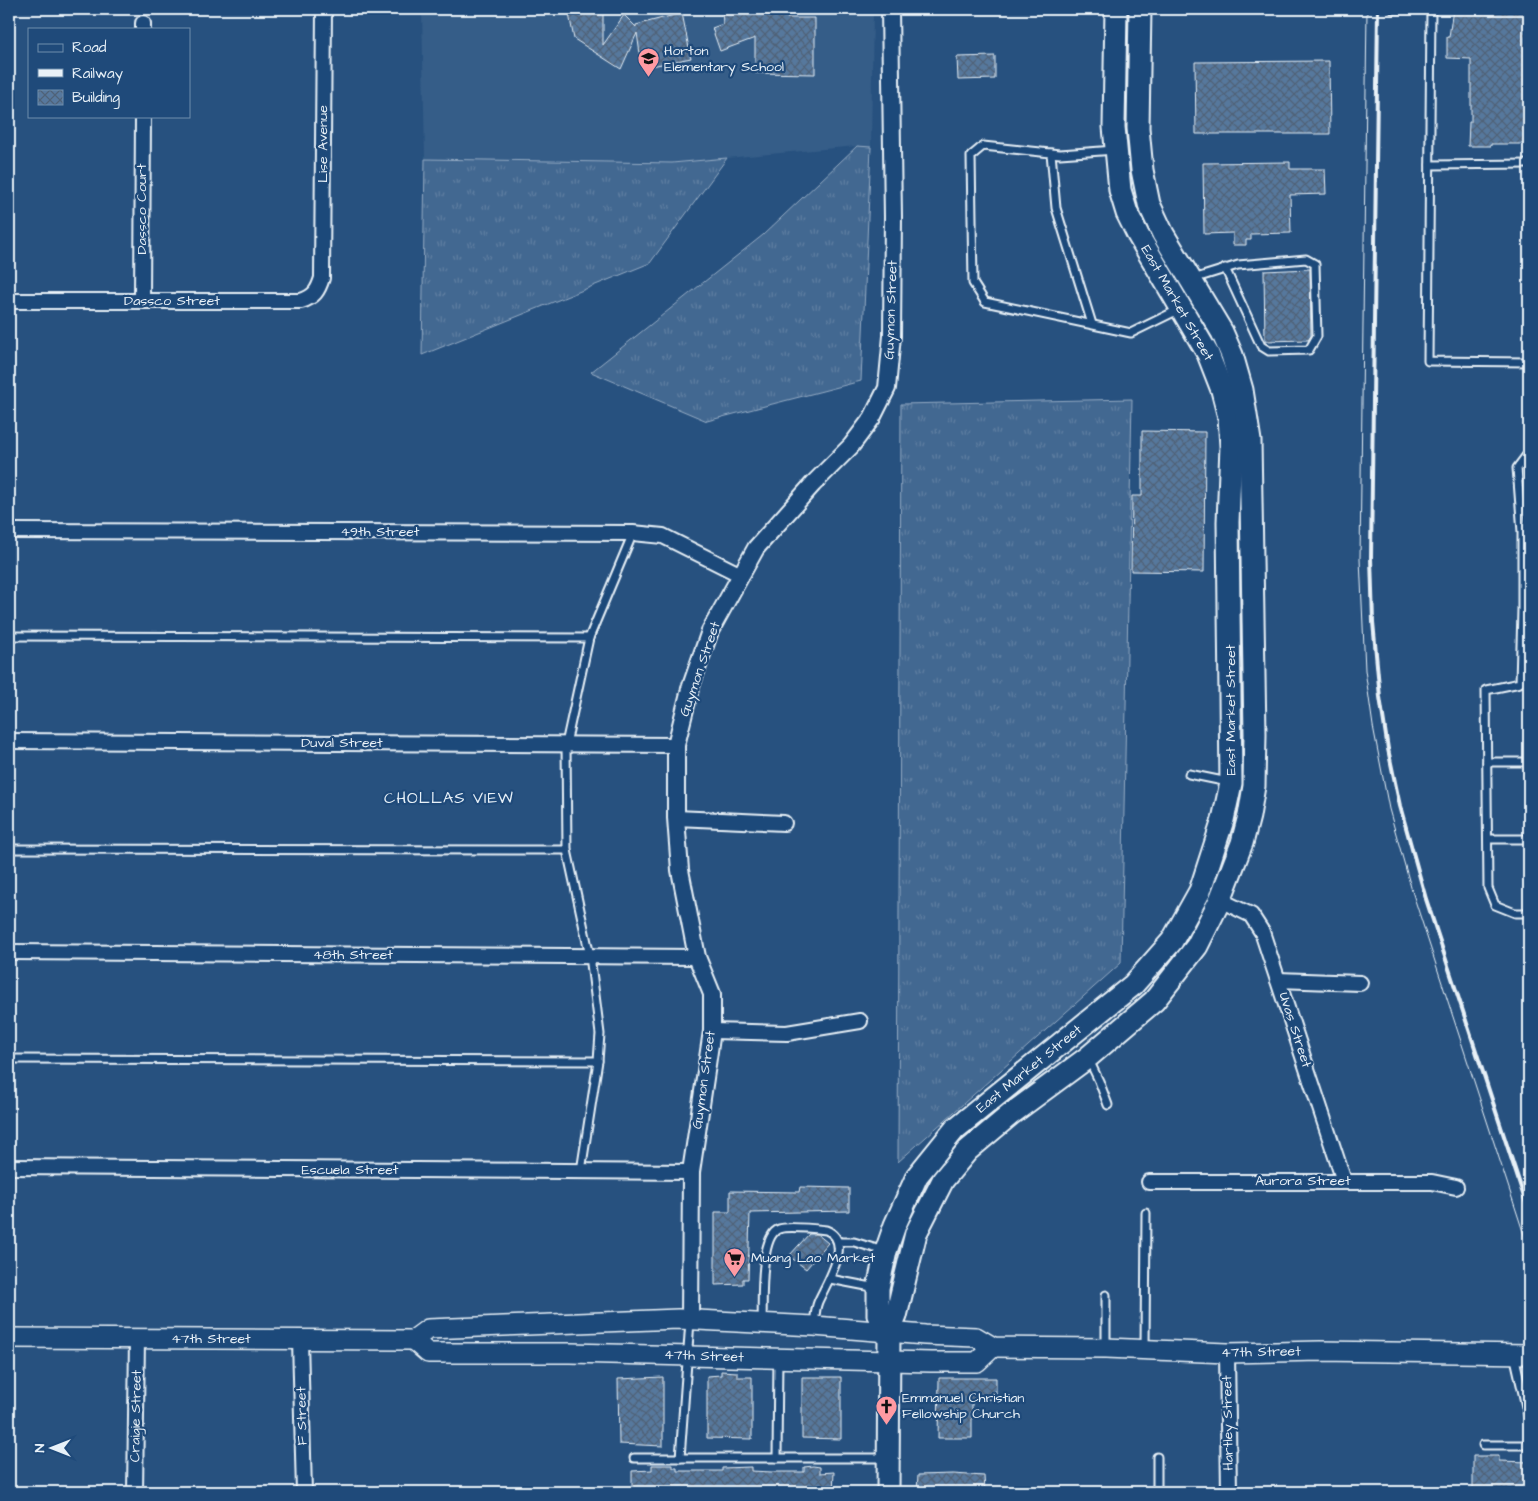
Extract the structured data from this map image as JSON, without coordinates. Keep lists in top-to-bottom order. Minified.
{"streets":{"main road":["East Market Street","47th Street"],"street":["Lise Avenue","Dassco Court","Dassco Street","Guymon Street","49th Street","Duval Street","48th Street","Uvas Street","Escuela Street","Aurora Street","Craigie Street","F Street","Hartley Street"]},"crossings":[["Lise Avenue","Dassco Street"],["Dassco Court","Dassco Street"],["East Market Street","Uvas Street"],["East Market Street","47th Street"],["Guymon Street","49th Street"],["Guymon Street","Duval Street"],["Guymon Street","48th Street"],["Guymon Street","Escuela Street"],["Guymon Street","47th Street"],["Uvas Street","Aurora Street"],["47th Street","Craigie Street"],["47th Street","F Street"],["47th Street","Hartley Street"]],"districts":["CHOLLAS VIEW"],"places":{"school or university":["Horton Elementary School"],"supermarket":["Muang Lao Market"],"church":["Emmanuel Christian Fellowship Church"]},"legend":["Road","Railway","Building"],"north":"left"}
